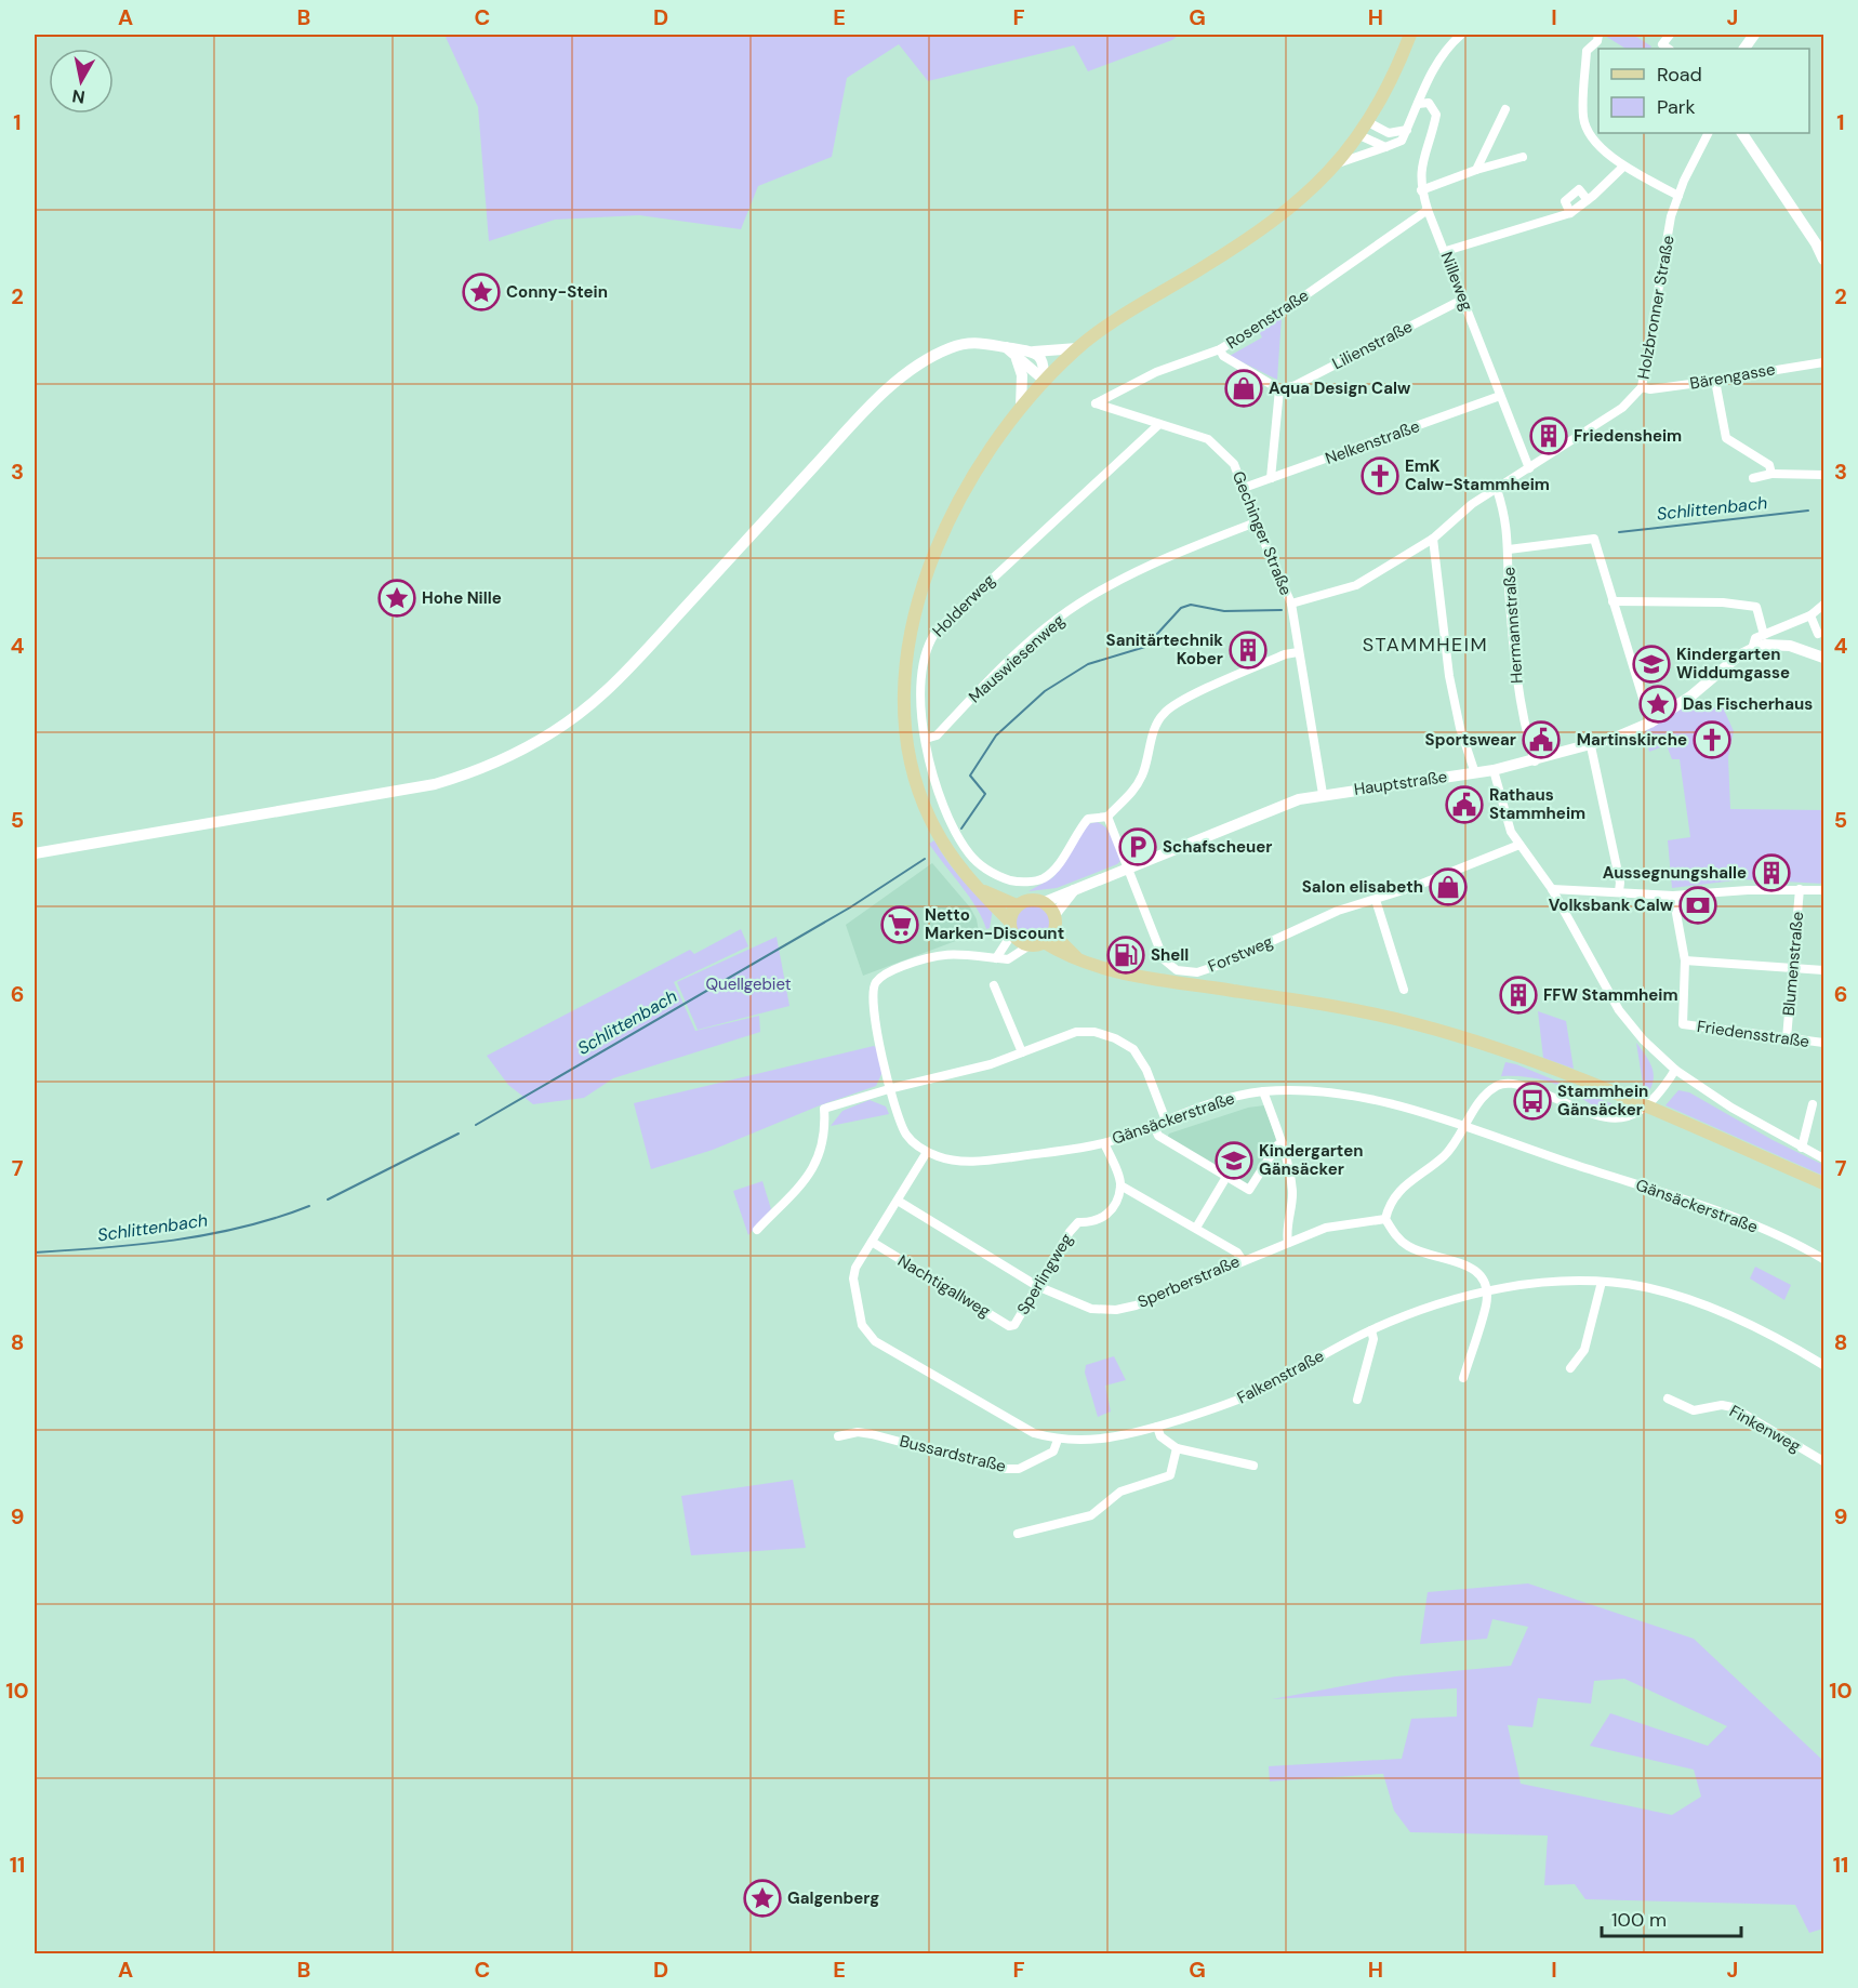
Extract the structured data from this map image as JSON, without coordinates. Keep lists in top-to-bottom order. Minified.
{"streets":{"street":["Nilleweg","Holzbronner Straße","Rosenstraße","Lilienstraße","Bärengasse","Nelkenstraße","Gechinger Straße","Holderweg","Hermannstraße","Mauswiesenweg","Hauptstraße","Forstweg","Blumenstraße","Friedensstraße","Gänsäckerstraße","Sperlingweg","Sperberstraße","Nachtigallweg","Falkenstraße","Finkenweg","Bussardstraße"]},"crossings":[["Nilleweg","Holzbronner Straße"],["Nilleweg","Rosenstraße"],["Nilleweg","Lilienstraße"],["Nilleweg","Nelkenstraße"],["Holzbronner Straße","Bärengasse"],["Holzbronner Straße","Gechinger Straße"],["Holzbronner Straße","Hermannstraße"],["Rosenstraße","Gechinger Straße"],["Nelkenstraße","Gechinger Straße"],["Gechinger Straße","Holderweg"],["Gechinger Straße","Mauswiesenweg"],["Gechinger Straße","Hauptstraße"],["Holderweg","Mauswiesenweg"],["Holderweg","Forstweg"],["Hermannstraße","Hauptstraße"],["Hauptstraße","Forstweg"],["Hauptstraße","Gänsäckerstraße"],["Blumenstraße","Friedensstraße"],["Gänsäckerstraße","Falkenstraße"],["Sperlingweg","Sperberstraße"],["Sperlingweg","Nachtigallweg"],["Sperberstraße","Falkenstraße"],["Nachtigallweg","Falkenstraße"],["Falkenstraße","Bussardstraße"]],"districts":["STAMMHEIM"],"water":["Schlittenbach"],"parks":["Quellgebiet"],"places":{"place":["Conny-Stein","Hohe Nille","Das Fischerhaus","Galgenberg"],"shop":["Aqua Design Calw","Salon elisabeth"],"building":["Friedensheim","Sanitärtechnik Kober","Aussegnungshalle","FFW Stammheim"],"church":["EmK Calw-Stammheim","Martinskirche"],"school or university":["Kindergarten Widdumgasse","Kindergarten Gänsäcker"],"public building":["Sportswear","Rathaus Stammheim"],"parking":["Schafscheuer"],"bank":["Volksbank Calw"],"supermarket":["Netto Marken-Discount"],"fuel station":["Shell"],"bus stop":["Stammhein Gänsäcker"]},"legend":["Road","Park"],"scale_bar":"100 m","north":"bottom","grid":{"columns":["A","B","C","D","E","F","G","H","I","J"],"rows":["1","2","3","4","5","6","7","8","9","10","11"]}}
